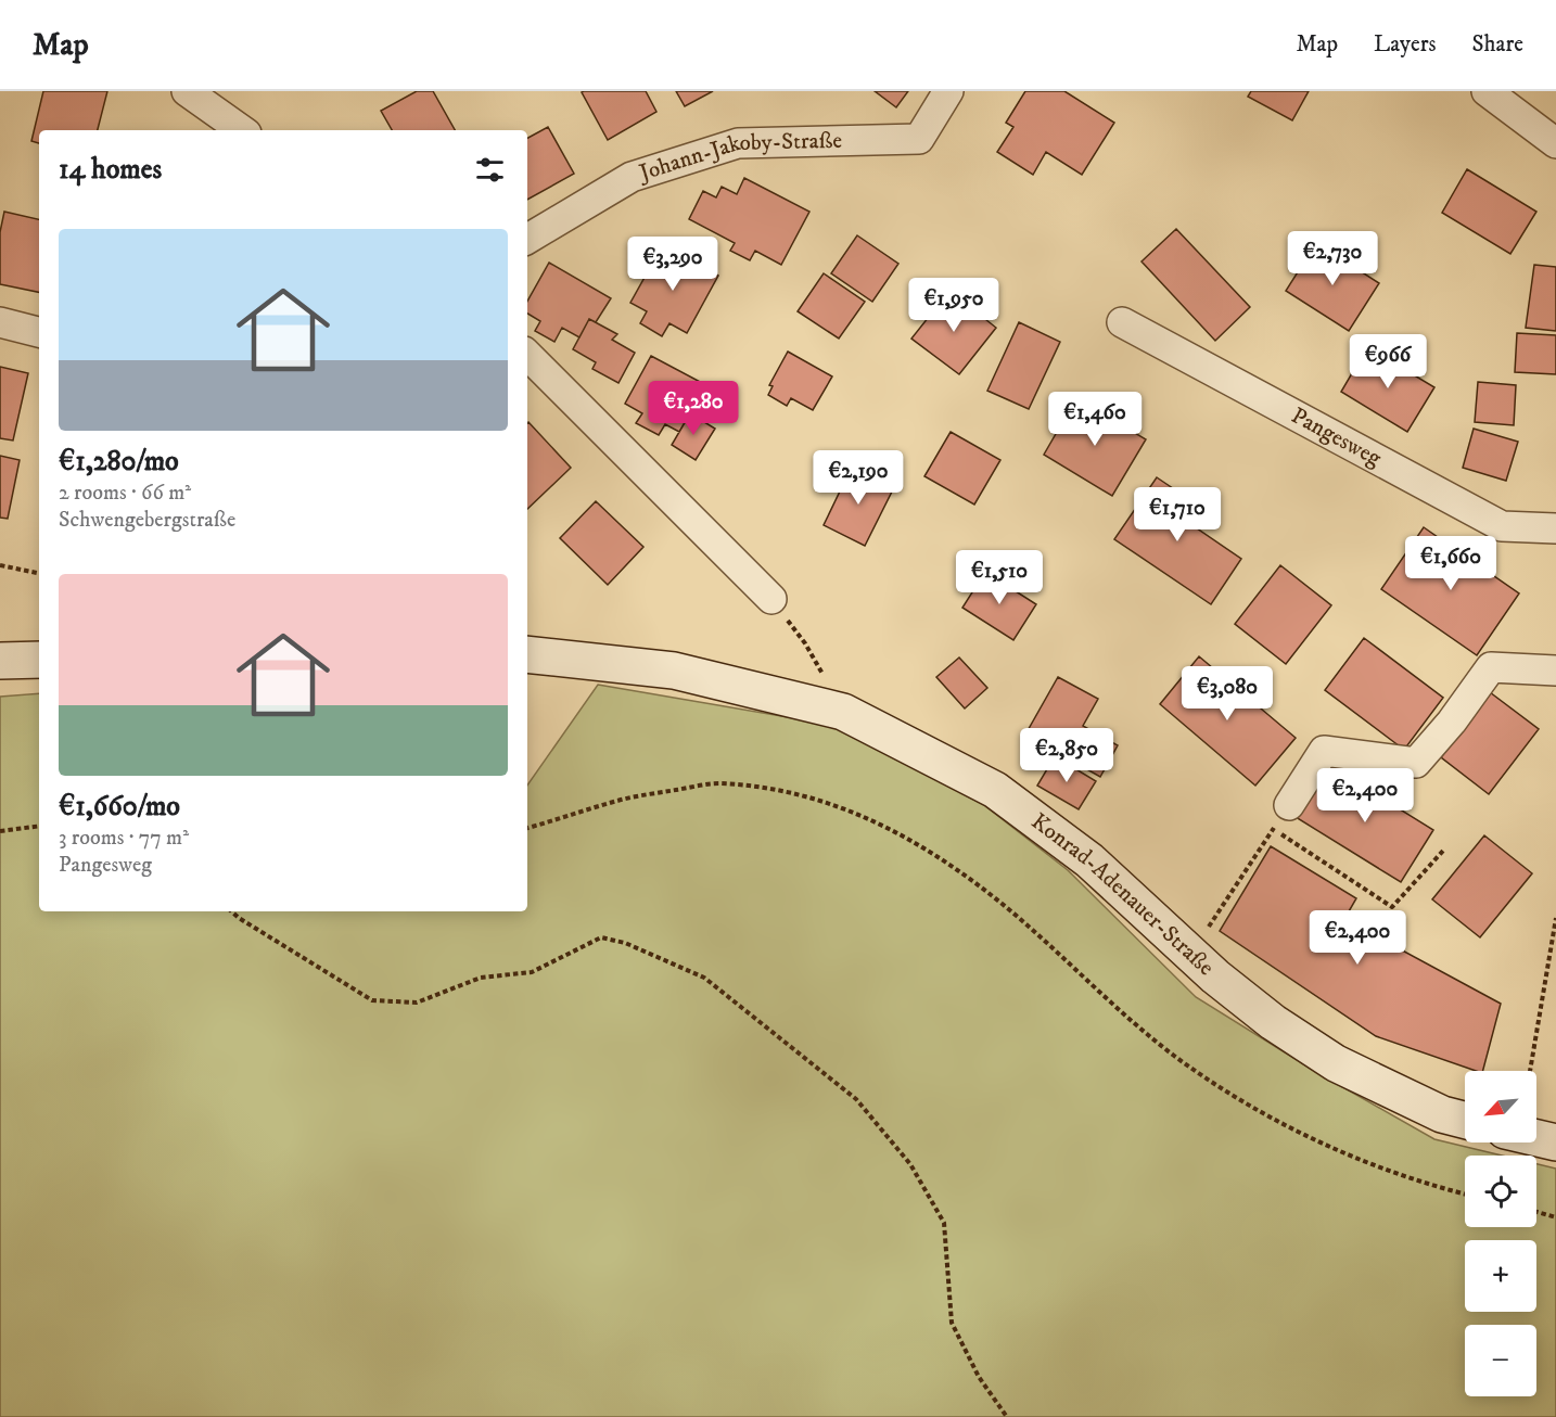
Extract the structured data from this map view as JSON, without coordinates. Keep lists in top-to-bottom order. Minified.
{"streets":{"main road":["Konrad-Adenauer-Straße"],"street":["Johann-Jakoby-Straße","Pangesweg"]},"north":"bottom left","page":{"header":"Map","nav":["Map","Layers","Share"],"heading":"14 homes","list":[{"name":"€1,280/mo","note":"2 rooms · 66 m² · Schwengebergstraße"},{"name":"€1,660/mo","note":"3 rooms · 77 m² · Pangesweg"}],"price":["€2,730","€3,290","€1,950","€966","€1,280","€1,460","€2,190","€1,710","€1,660","€1,510","€3,080","€2,850","€2,400","€2,400"],"map_buttons":["+","−"]}}
